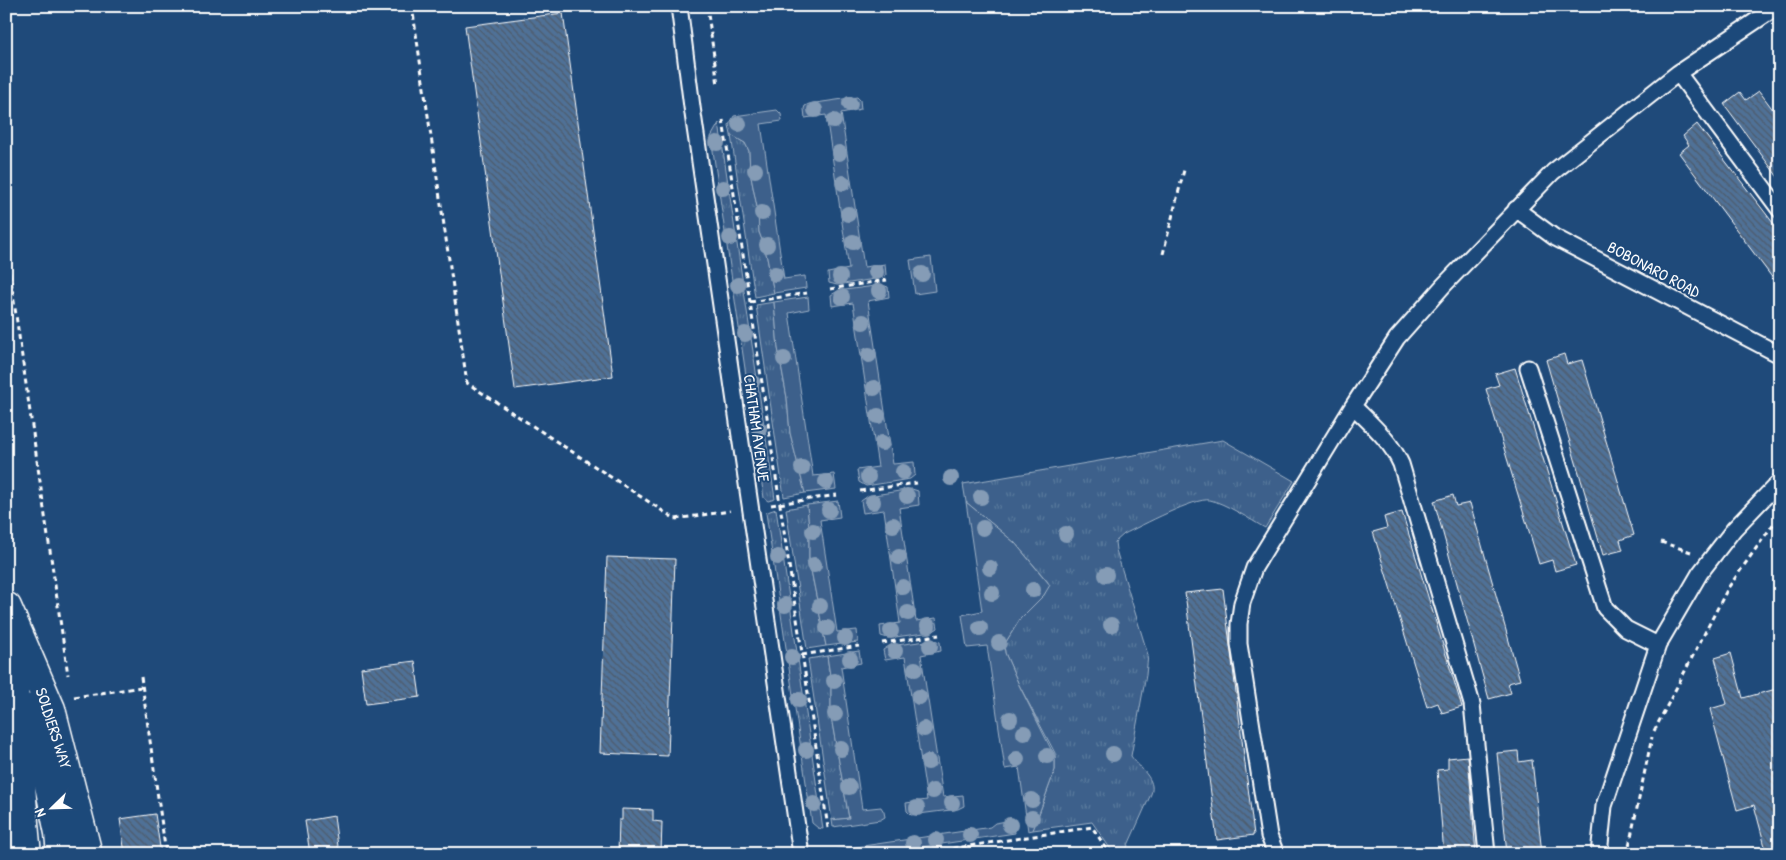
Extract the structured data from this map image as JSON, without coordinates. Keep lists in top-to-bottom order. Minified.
{"streets":{"street":["SOLDIERS WAY"],"lane":["BOBONARO ROAD","CHATHAM AVENUE"]},"north":"bottom left"}
